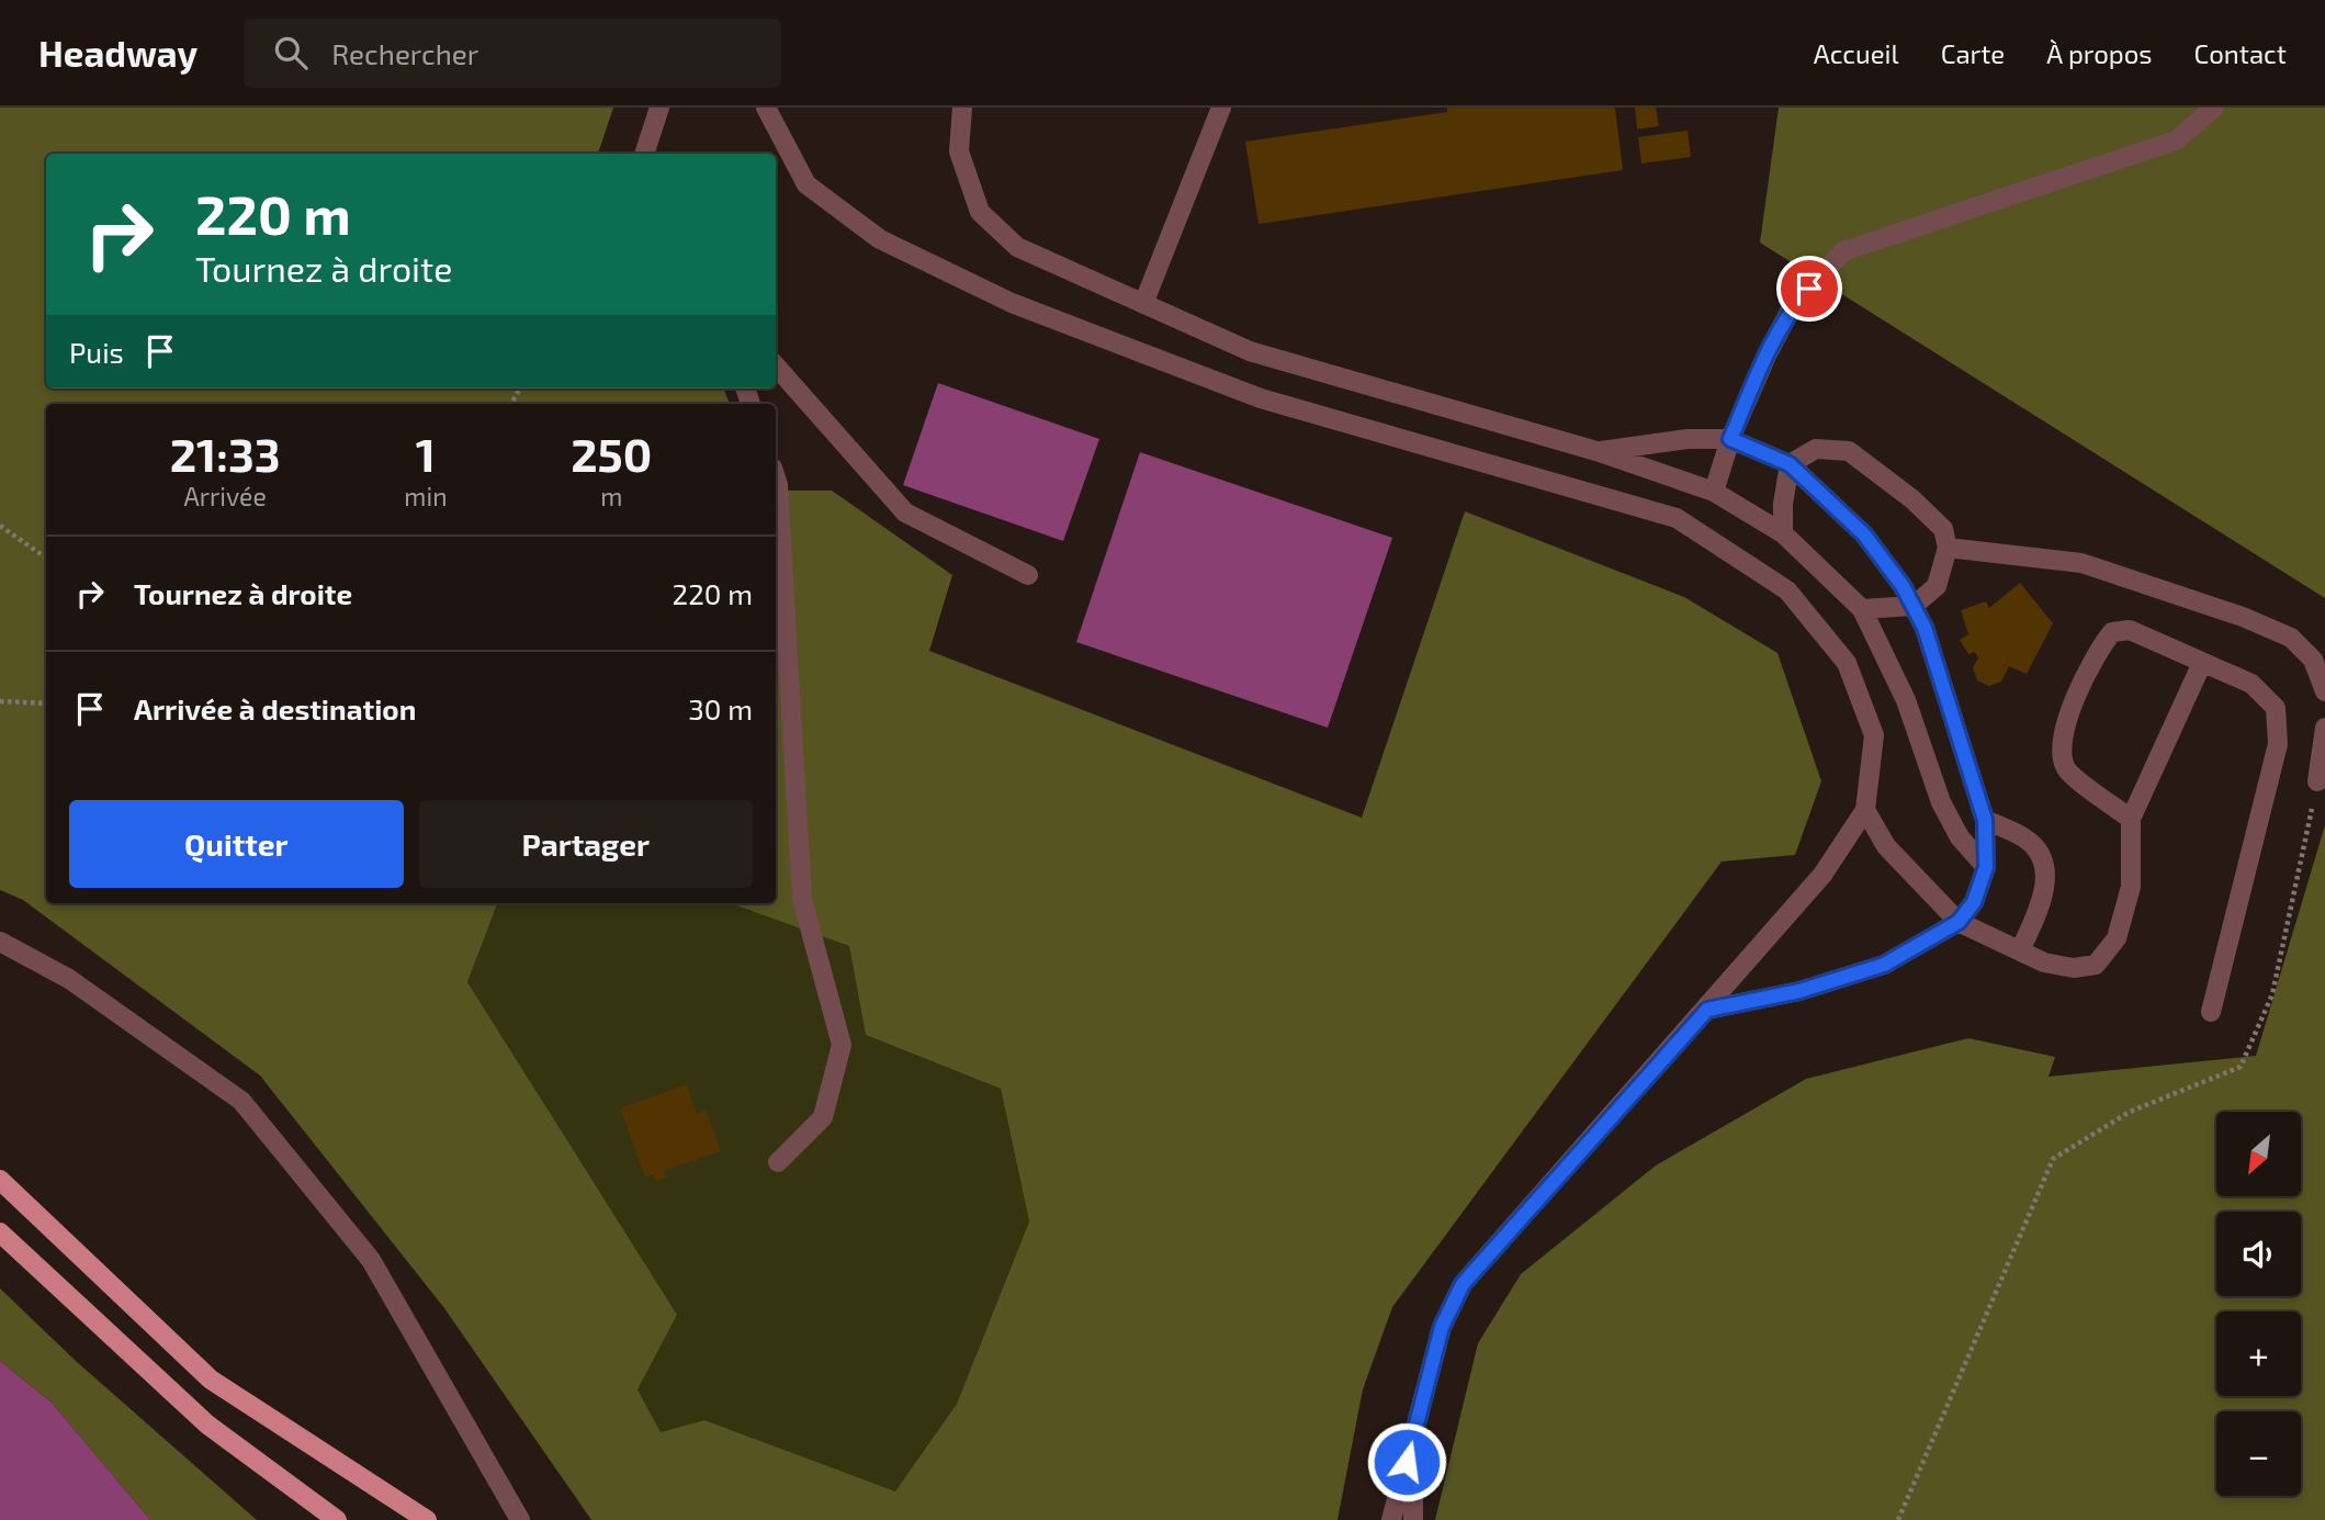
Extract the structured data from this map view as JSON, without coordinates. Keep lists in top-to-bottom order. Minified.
{"north":"bottom left","page":{"header":"Headway","search":"Rechercher","nav":["Accueil","Carte","À propos","Contact"],"turn":["220 m","Tournez à droite"],"then":"Puis","eta":["21:33","Arrivée","1","min","250","m"],"list":[{"name":"Tournez à droite","value":"220 m"},{"name":"Arrivée à destination","value":"30 m"}],"buttons":["Quitter","Partager"],"map_buttons":["+","−"]}}
